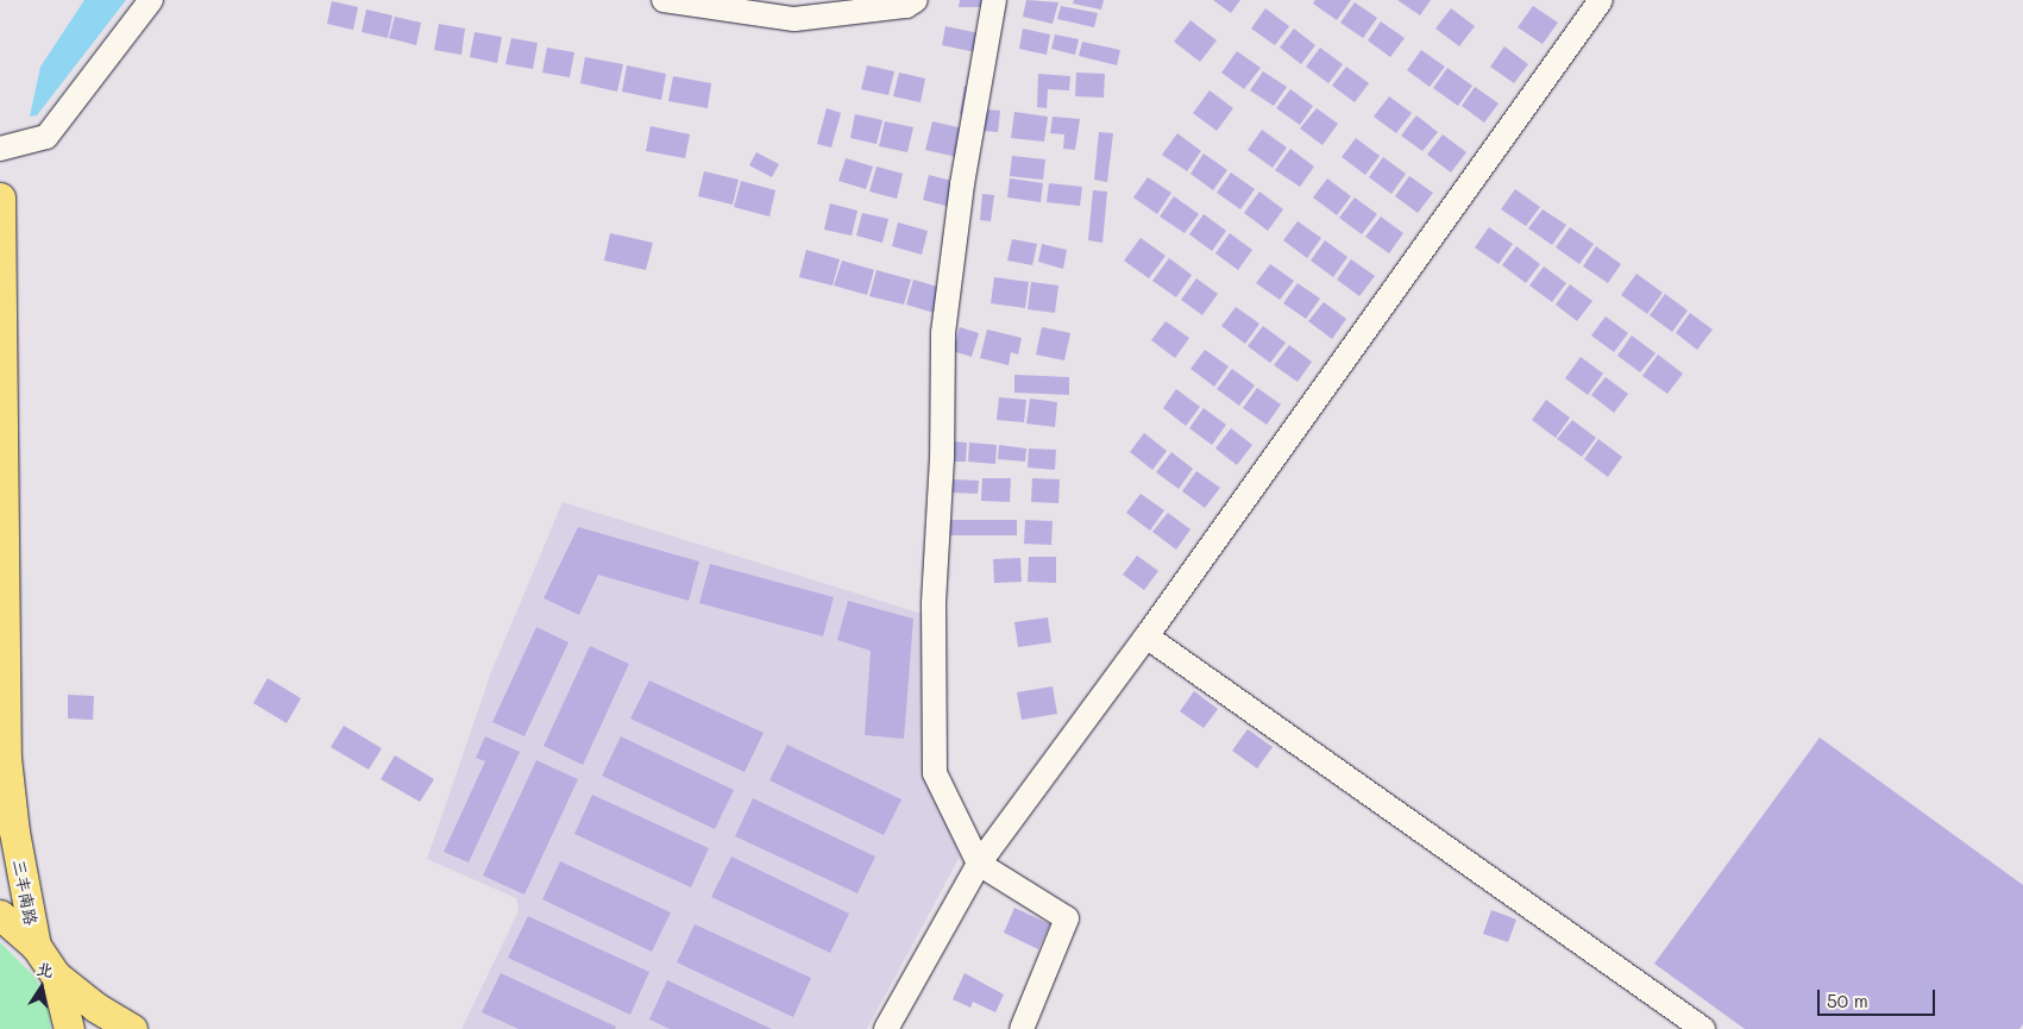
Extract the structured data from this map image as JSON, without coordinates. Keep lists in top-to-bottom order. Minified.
{"streets":{"main road":["三丰南路"]},"scale_bar":"50 m","north":"top"}
